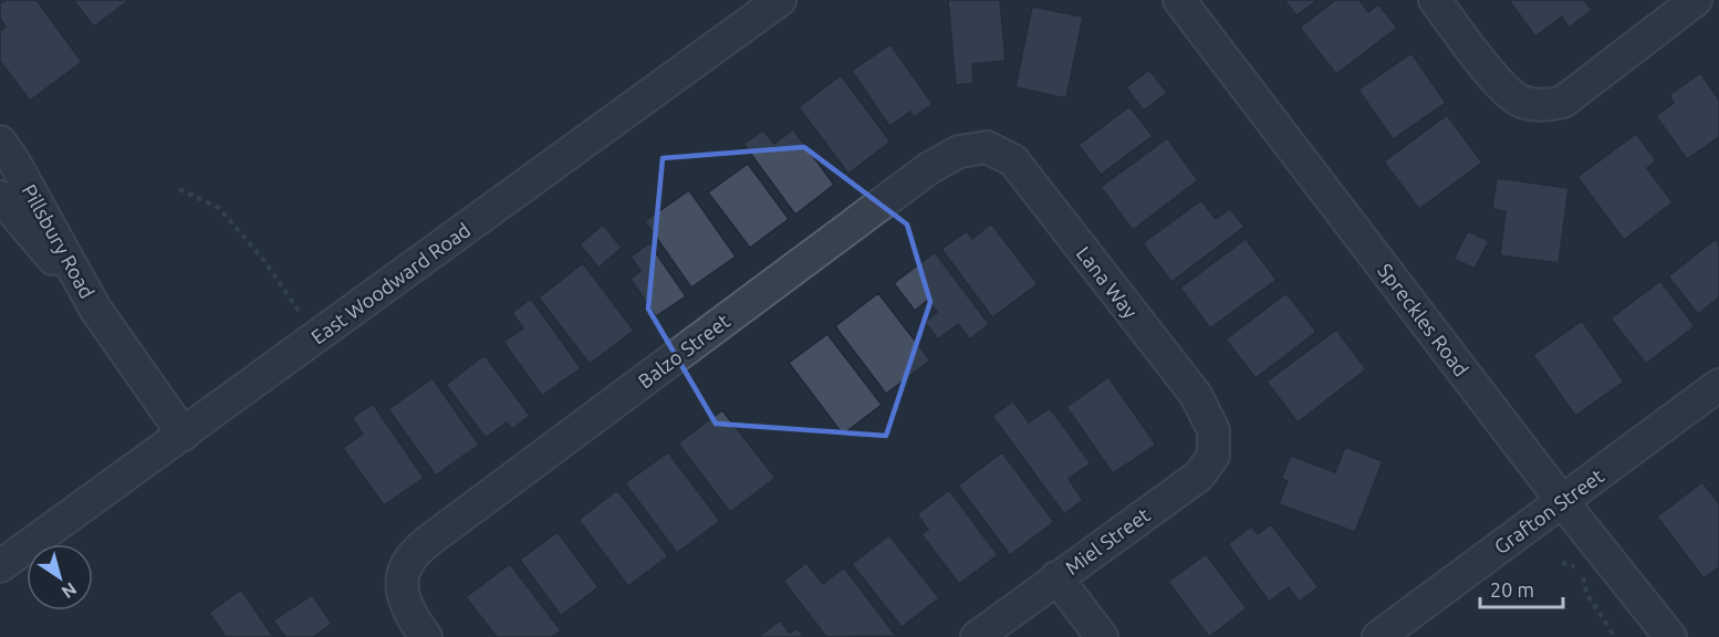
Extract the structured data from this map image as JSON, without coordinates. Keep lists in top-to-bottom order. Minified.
{"streets":{"street":["Pillsbury Road","Lana Way","East Woodward Road","Spreckles Road","Balzo Street","Grafton Street","Miel Street"]},"crossings":[["Pillsbury Road","East Woodward Road"],["Lana Way","Balzo Street"],["Lana Way","Miel Street"],["Spreckles Road","Grafton Street"]],"scale_bar":"20 m","north":"bottom right"}
